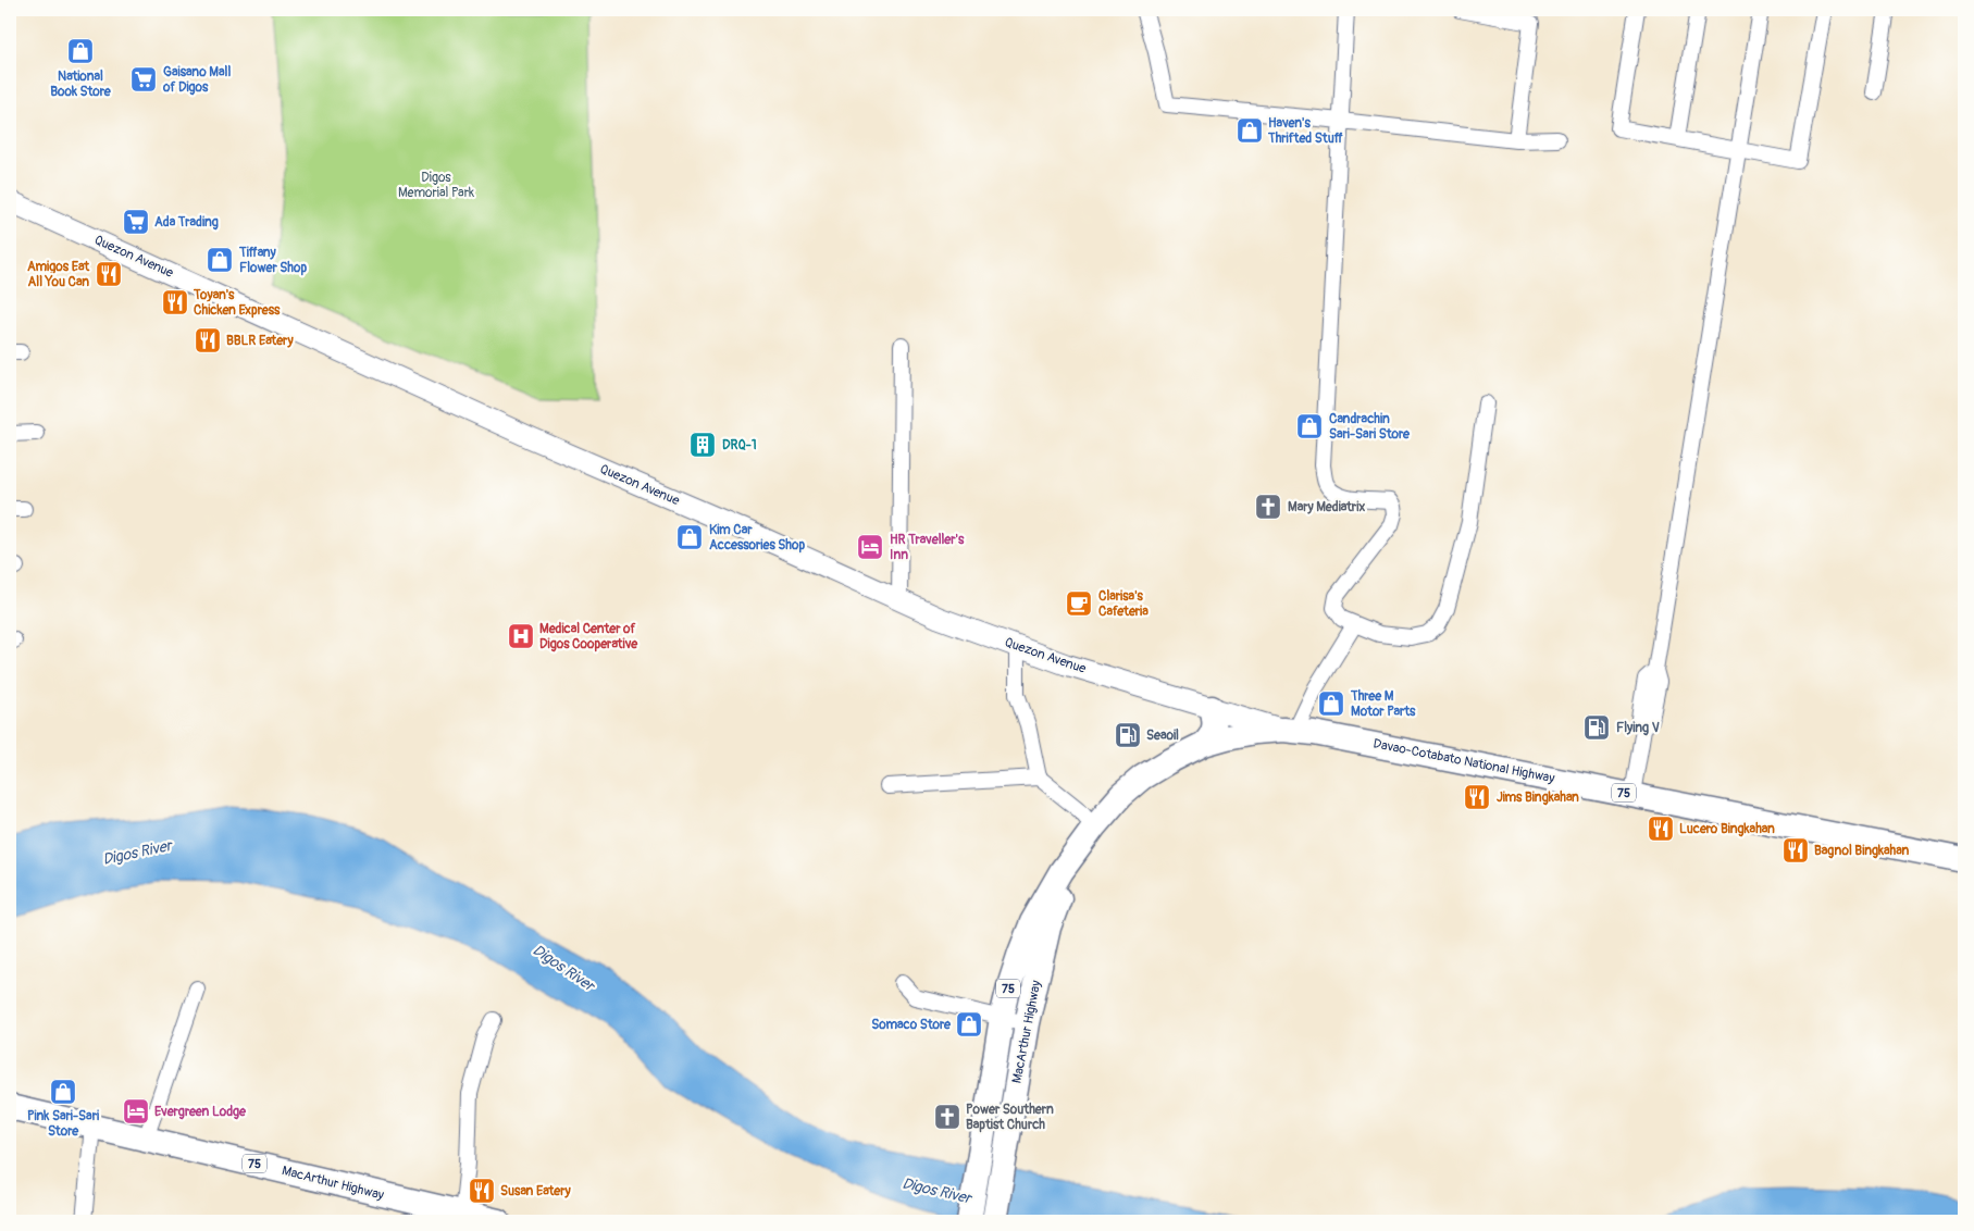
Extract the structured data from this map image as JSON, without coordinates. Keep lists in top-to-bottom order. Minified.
{"streets":{"highway":["Davao-Cotabato National Highway","75","MacArthur Highway"],"main road":["Quezon Avenue"]},"crossings":[["Quezon Avenue","Davao-Cotabato National Highway"],["Quezon Avenue","MacArthur Highway"],["Davao-Cotabato National Highway","MacArthur Highway"]],"water":["Digos River"],"parks":["Digos Memorial Park"],"places":{"shop":["National Book Store","Haven's Thrifted Stuff","Tiffany Flower Shop","Candrachin Sari-Sari Store","Kim Car Accessories Shop","Three M Motor Parts","Somaco Store","Pink Sari-Sari Store"],"supermarket":["Gaisano Mall of Digos","Ada Trading"],"restaurant":["Amigos Eat All You Can","Toyan's Chicken Express","BBLR Eatery","Jims Bingkahan","Lucero Bingkahan","Bagnol Bingkahan","Susan Eatery"],"building":["DRQ-1"],"church":["Mary Mediatrix","Power Southern Baptist Church"],"hotel":["HR Traveller's Inn","Evergreen Lodge"],"cafe":["Clarisa's Cafeteria"],"hospital":["Medical Center of Digos Cooperative"],"fuel station":["Flying V","Seaoil"]}}
